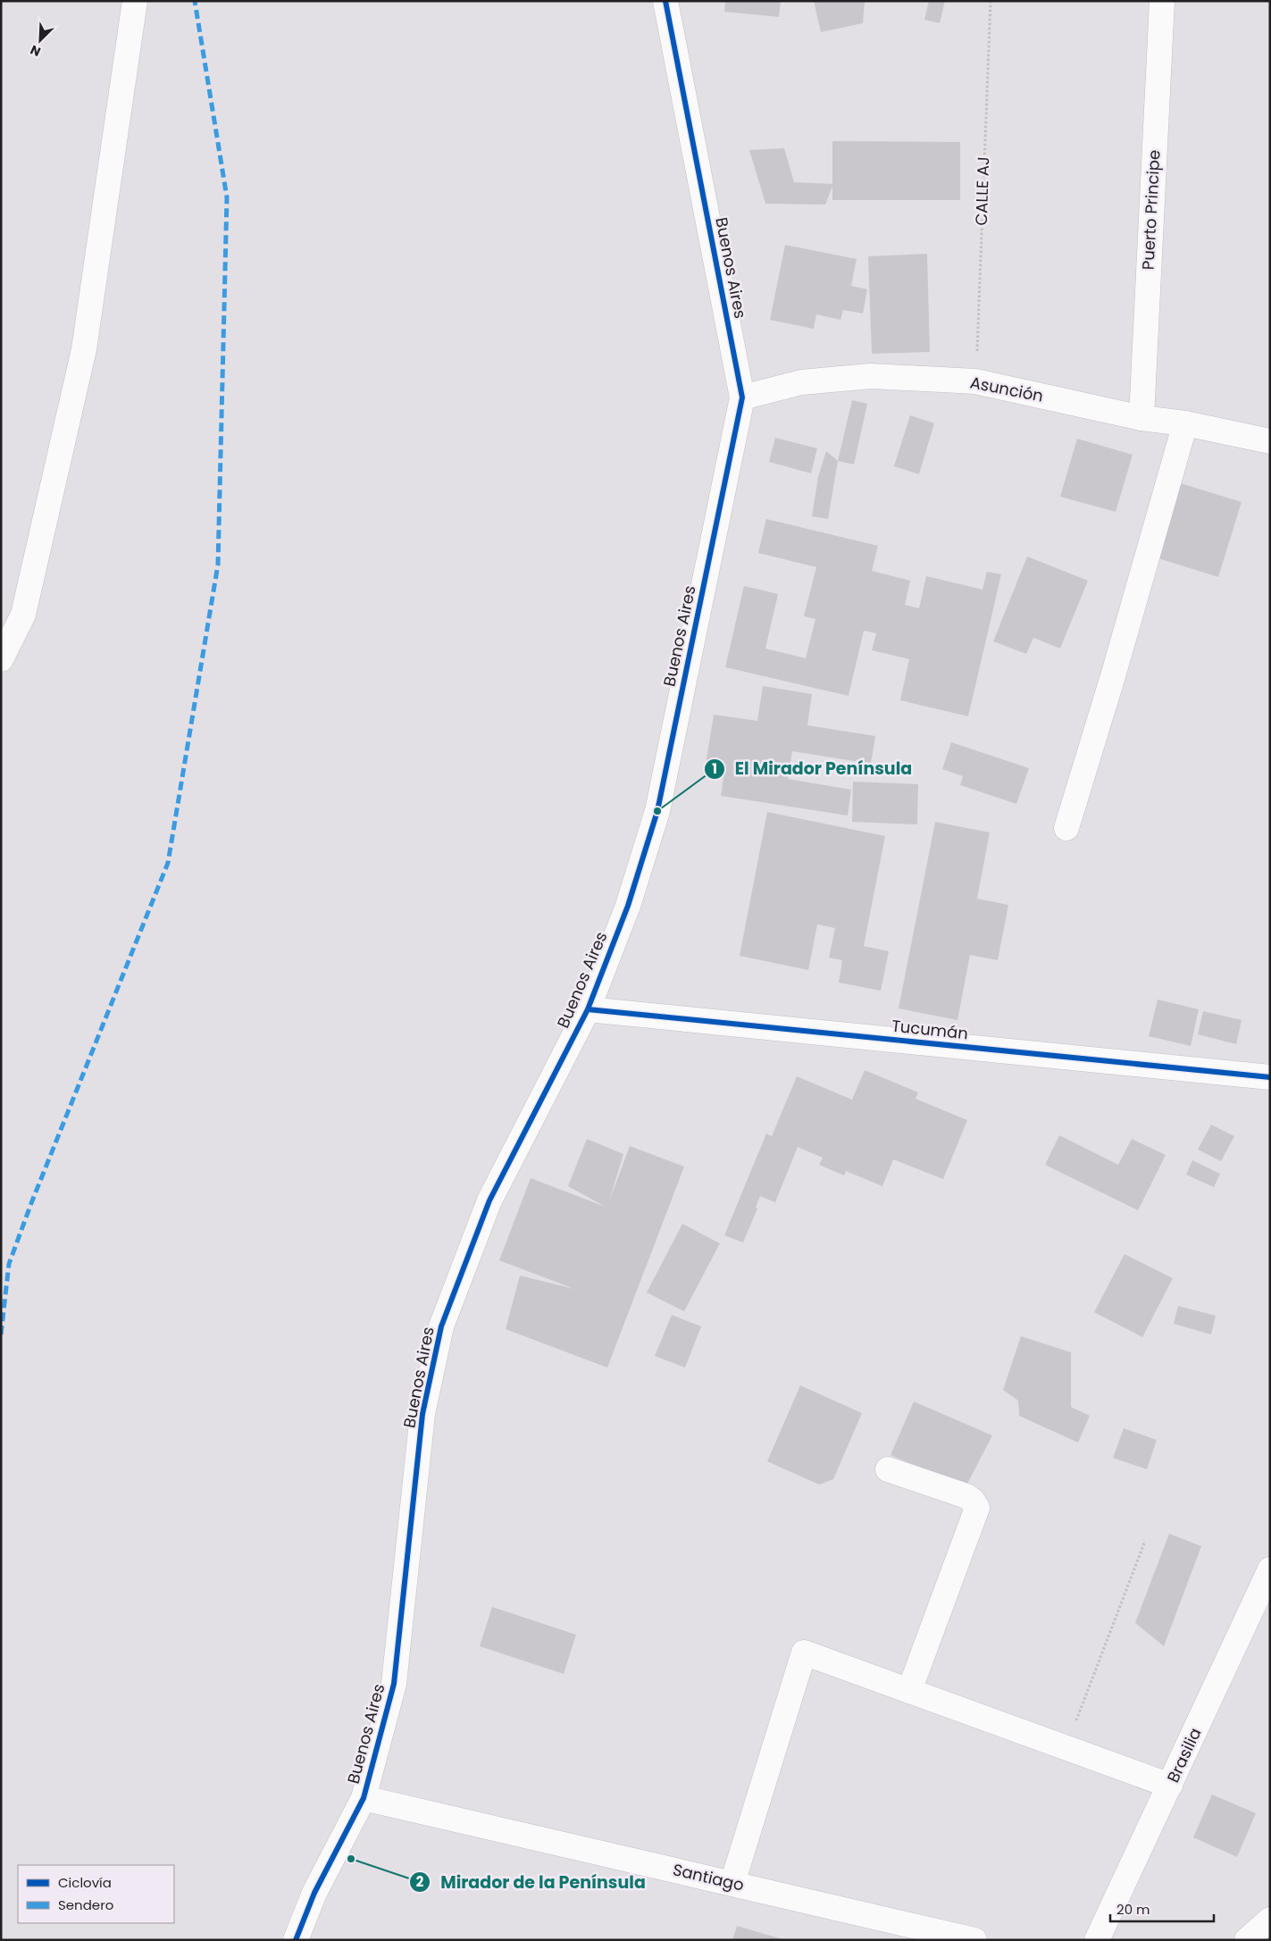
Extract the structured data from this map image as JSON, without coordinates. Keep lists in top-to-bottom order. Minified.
{"streets":{"street":["Puerto Principe","Buenos Aires","Asunción","Tucumán","Brasilia","Santiago"],"path":["CALLE AJ"]},"crossings":[["CALLE AJ","Asunción"],["Puerto Principe","Asunción"],["Buenos Aires","Asunción"],["Buenos Aires","Tucumán"],["Buenos Aires","Santiago"]],"places":["El Mirador Península","Mirador de la Península"],"legend":["Ciclovía","Sendero"],"scale_bar":"20 m","north":"bottom left"}
